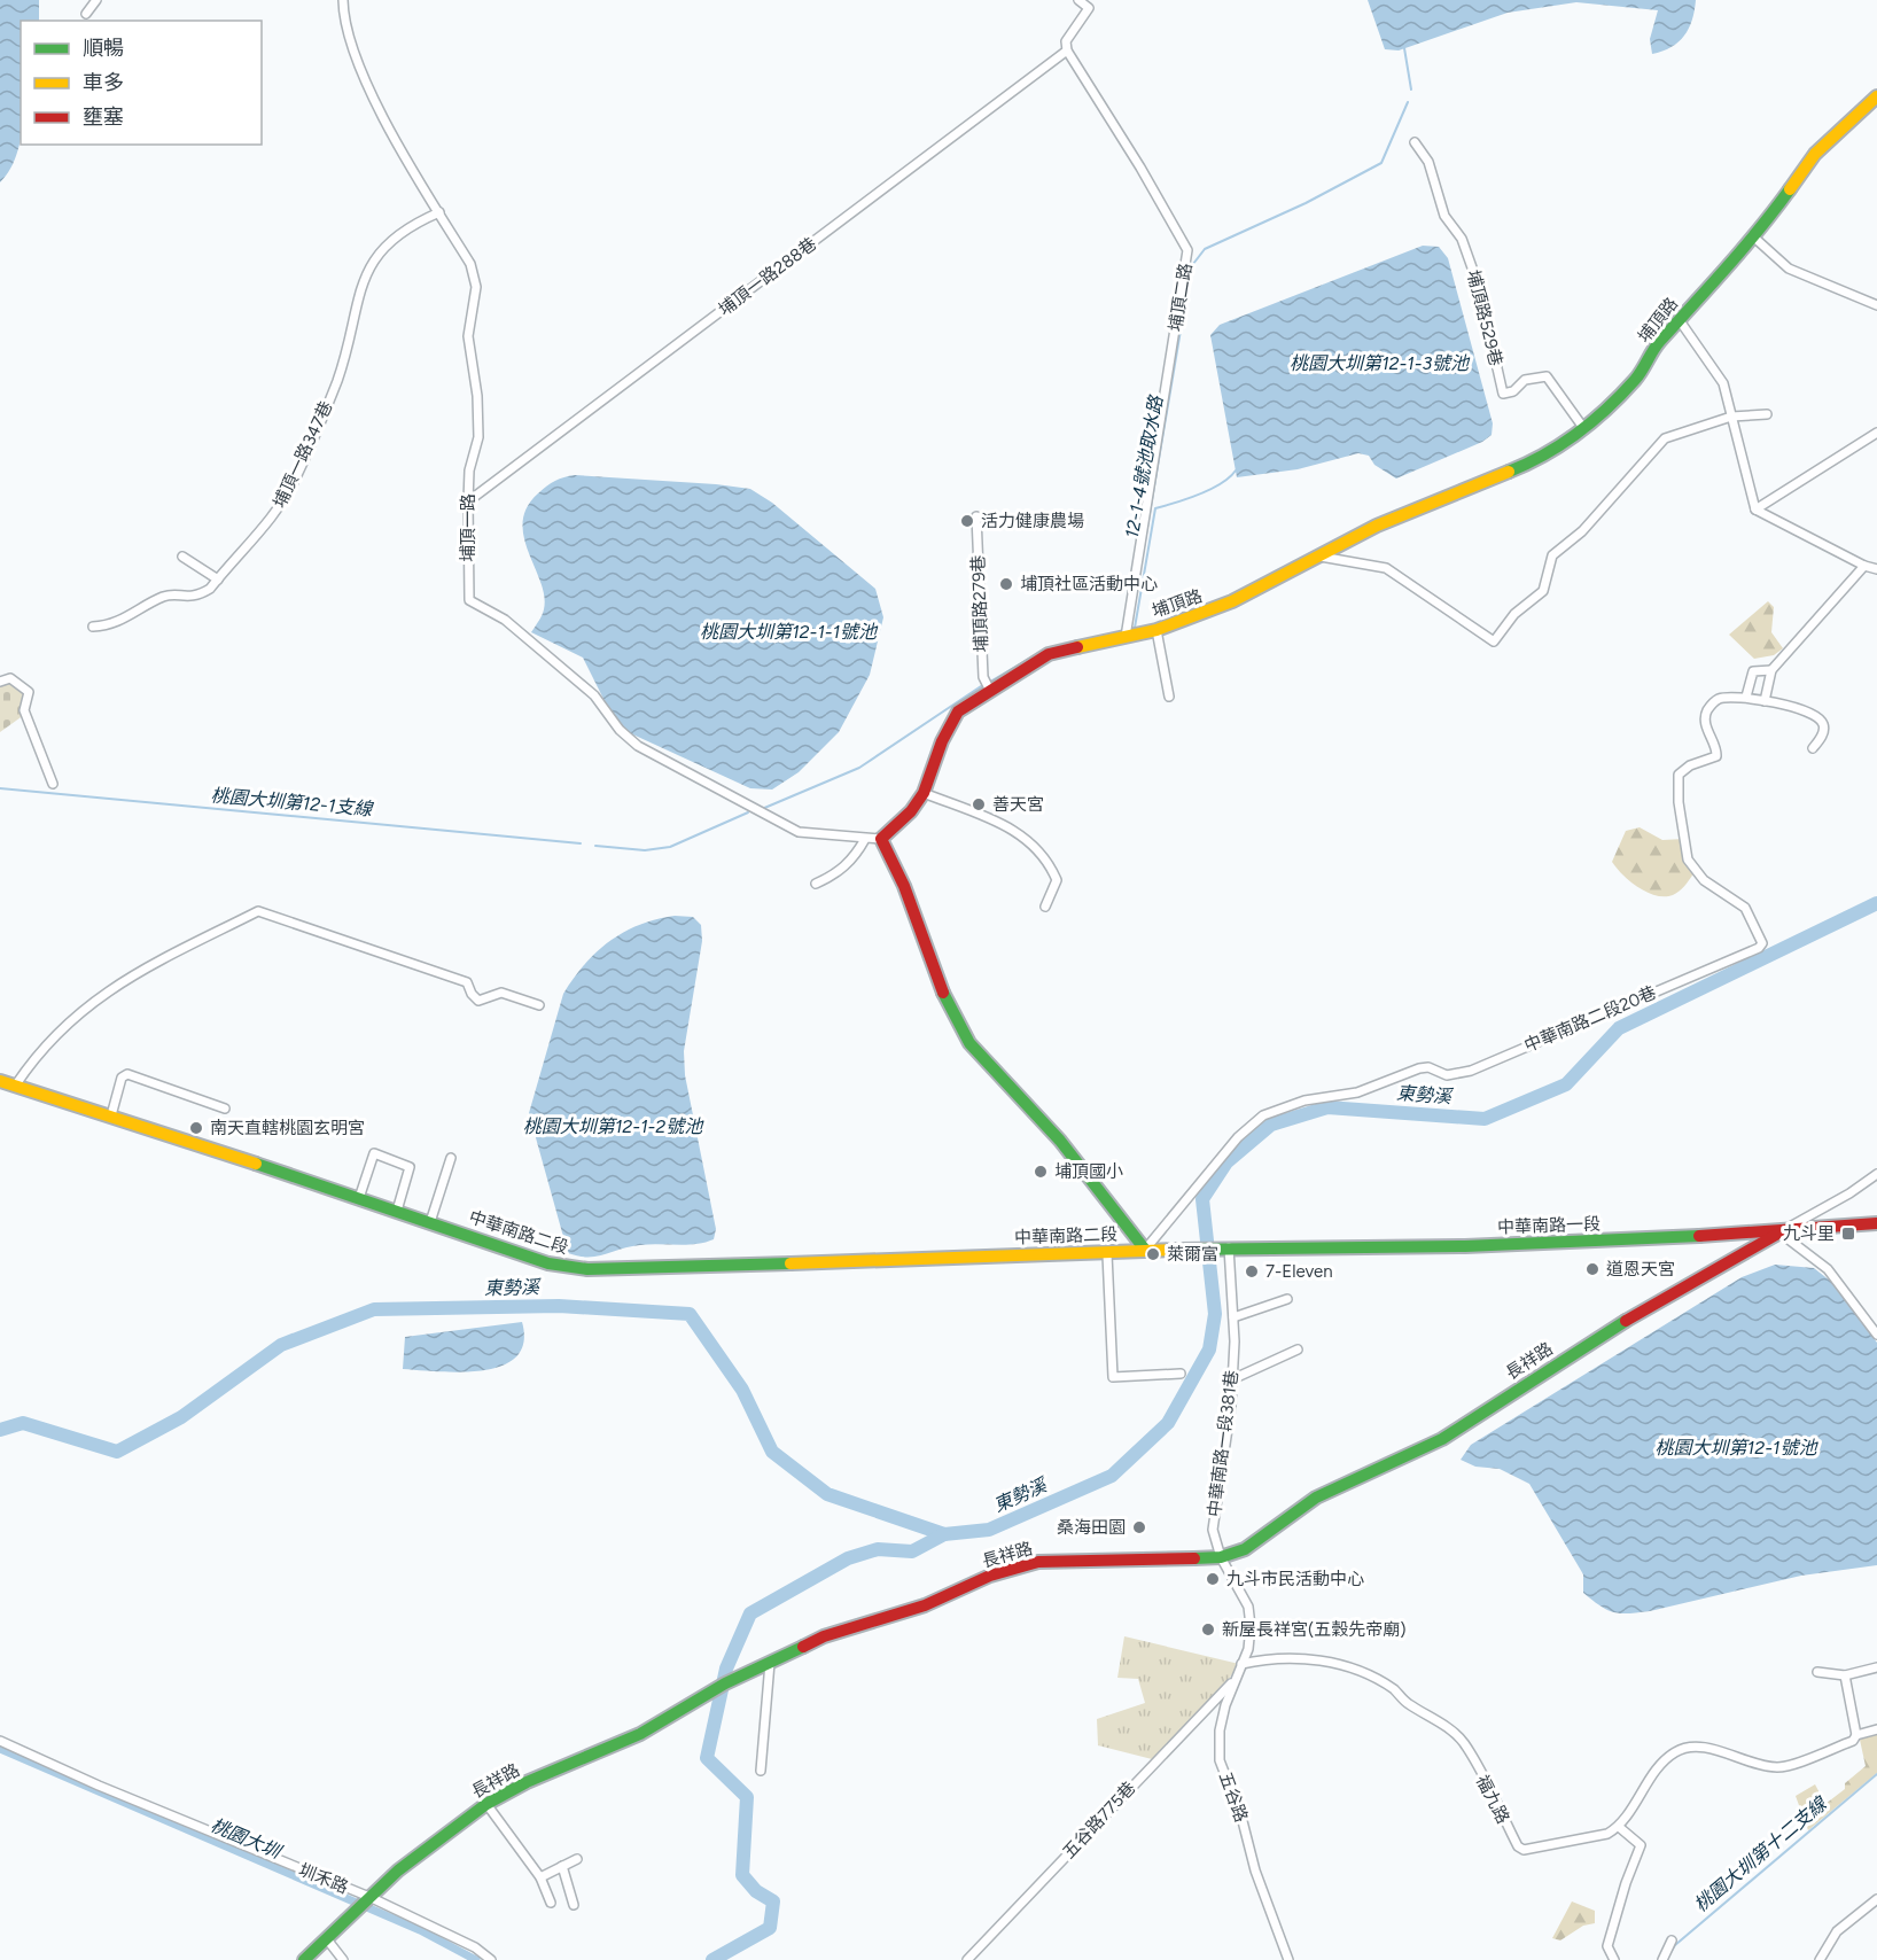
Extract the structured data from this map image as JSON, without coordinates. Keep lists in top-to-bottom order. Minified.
{"streets":{"street":["埔頂一路288巷","埔頂二路","埔頂路529巷","埔頂路","埔頂一路347巷","埔頂一路","埔頂路279巷","中華南路二段20巷","中華南路一段","中華南路二段","長祥路","中華南路一段381巷","五谷路","福九路","五谷路775巷","圳禾路"]},"crossings":[["埔頂一路288巷","埔頂二路"],["埔頂一路288巷","埔頂一路"],["埔頂二路","埔頂路"],["埔頂路529巷","埔頂路"],["埔頂路","埔頂一路"],["埔頂路","埔頂路279巷"],["埔頂一路347巷","埔頂一路"],["中華南路二段20巷","中華南路二段"],["中華南路一段","中華南路二段"],["中華南路一段","長祥路"],["中華南路一段","中華南路一段381巷"],["長祥路","中華南路一段381巷"],["長祥路","五谷路"],["長祥路","圳禾路"],["中華南路一段381巷","五谷路"],["五谷路","福九路"],["五谷路","五谷路775巷"]],"water":["桃園大圳第12-1-3號池","12-1-4號池取水路","桃園大圳第12-1-1號池","桃園大圳第12-1支線","東勢溪","桃園大圳第12-1-2號池","桃園大圳第12-1號池","桃園大圳","桃園大圳第十二支線"],"places":{"other":["活力健康農場","埔頂社區活動中心","善天宮","南天直轄桃園玄明宮","埔頂國小","萊爾富","道恩天宮","7-Eleven","桑海田園","九斗市民活動中心","新屋長祥宮(五穀先帝廟)"],"transit":["九斗里"]},"legend":["順暢","車多","壅塞"]}
